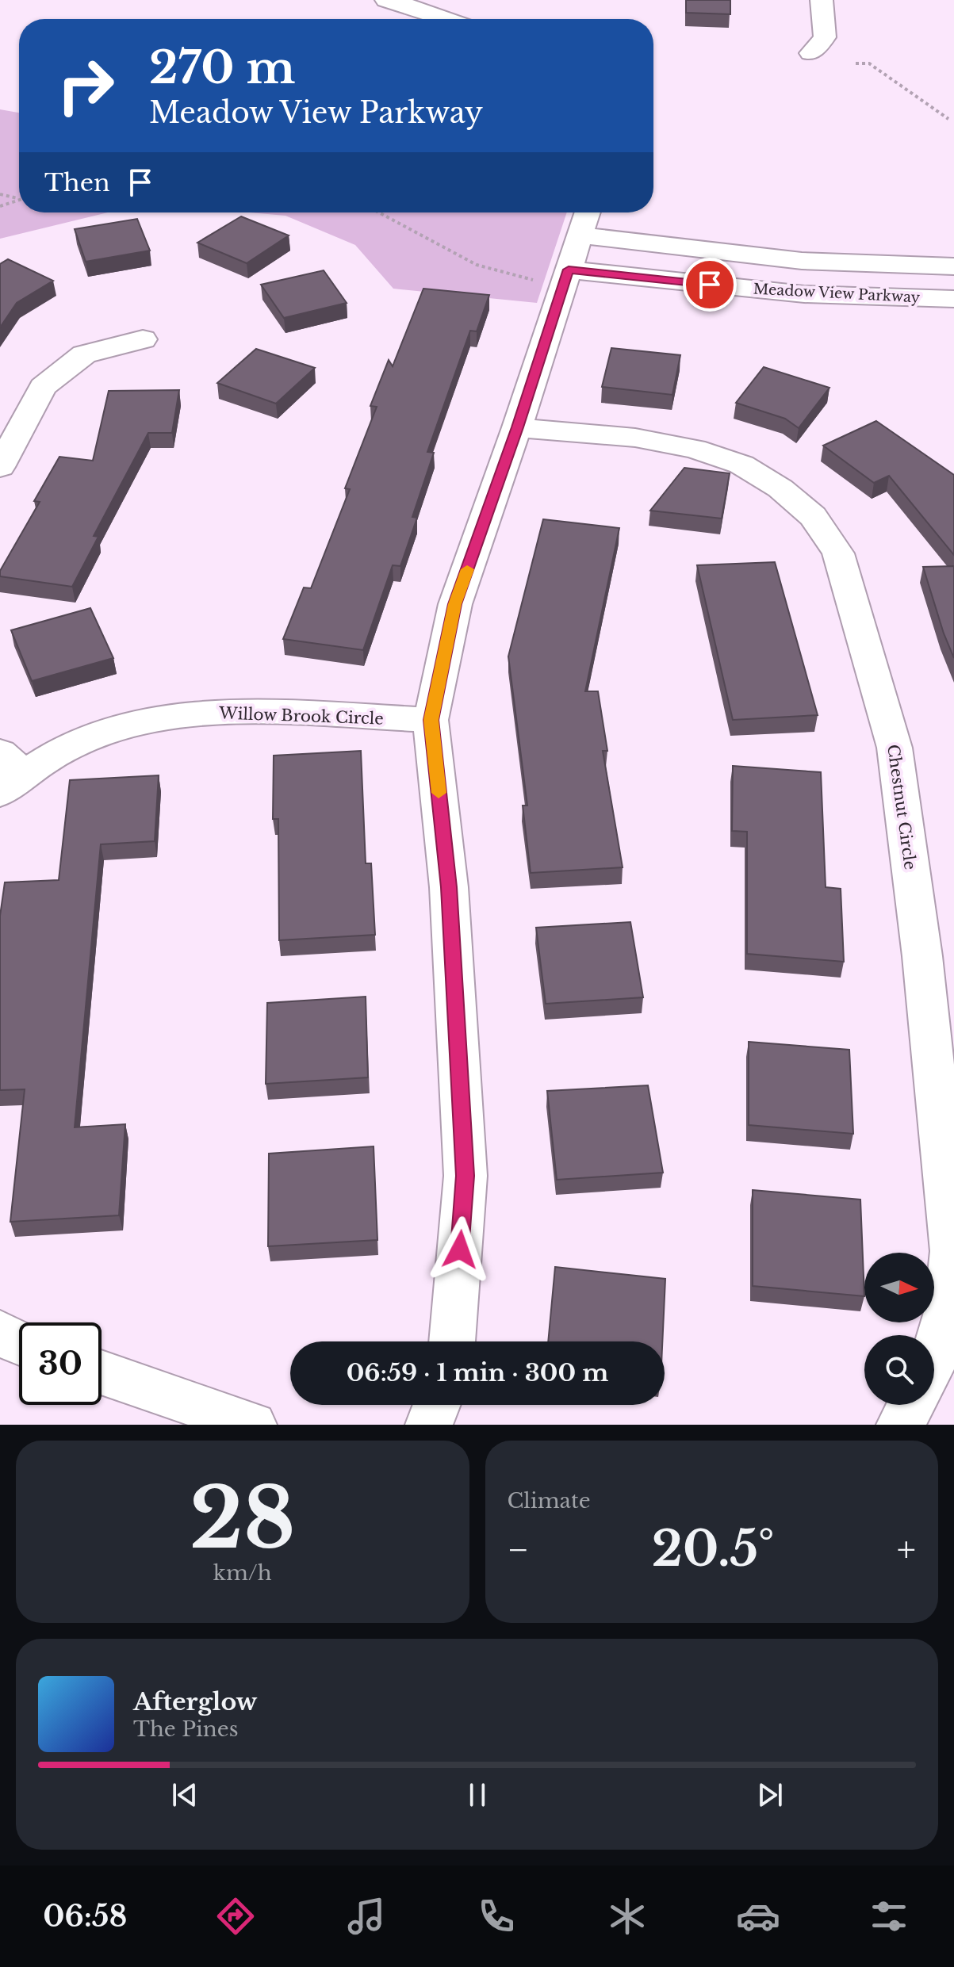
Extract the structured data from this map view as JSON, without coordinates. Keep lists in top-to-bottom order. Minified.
{"streets":{"street":["Meadow View Parkway","Willow Brook Circle","Chestnut Circle"]},"north":"right","page":{"turn":["270 m","Meadow View Parkway"],"then":"Then","limit":"30","trip":"06:59 · 1 min · 300 m","tile":[["28","km/h"],"Climate"],"heat":["−","20.5°","+"],"song":["Afterglow","The Pines"],"tabs":"06:58"}}
